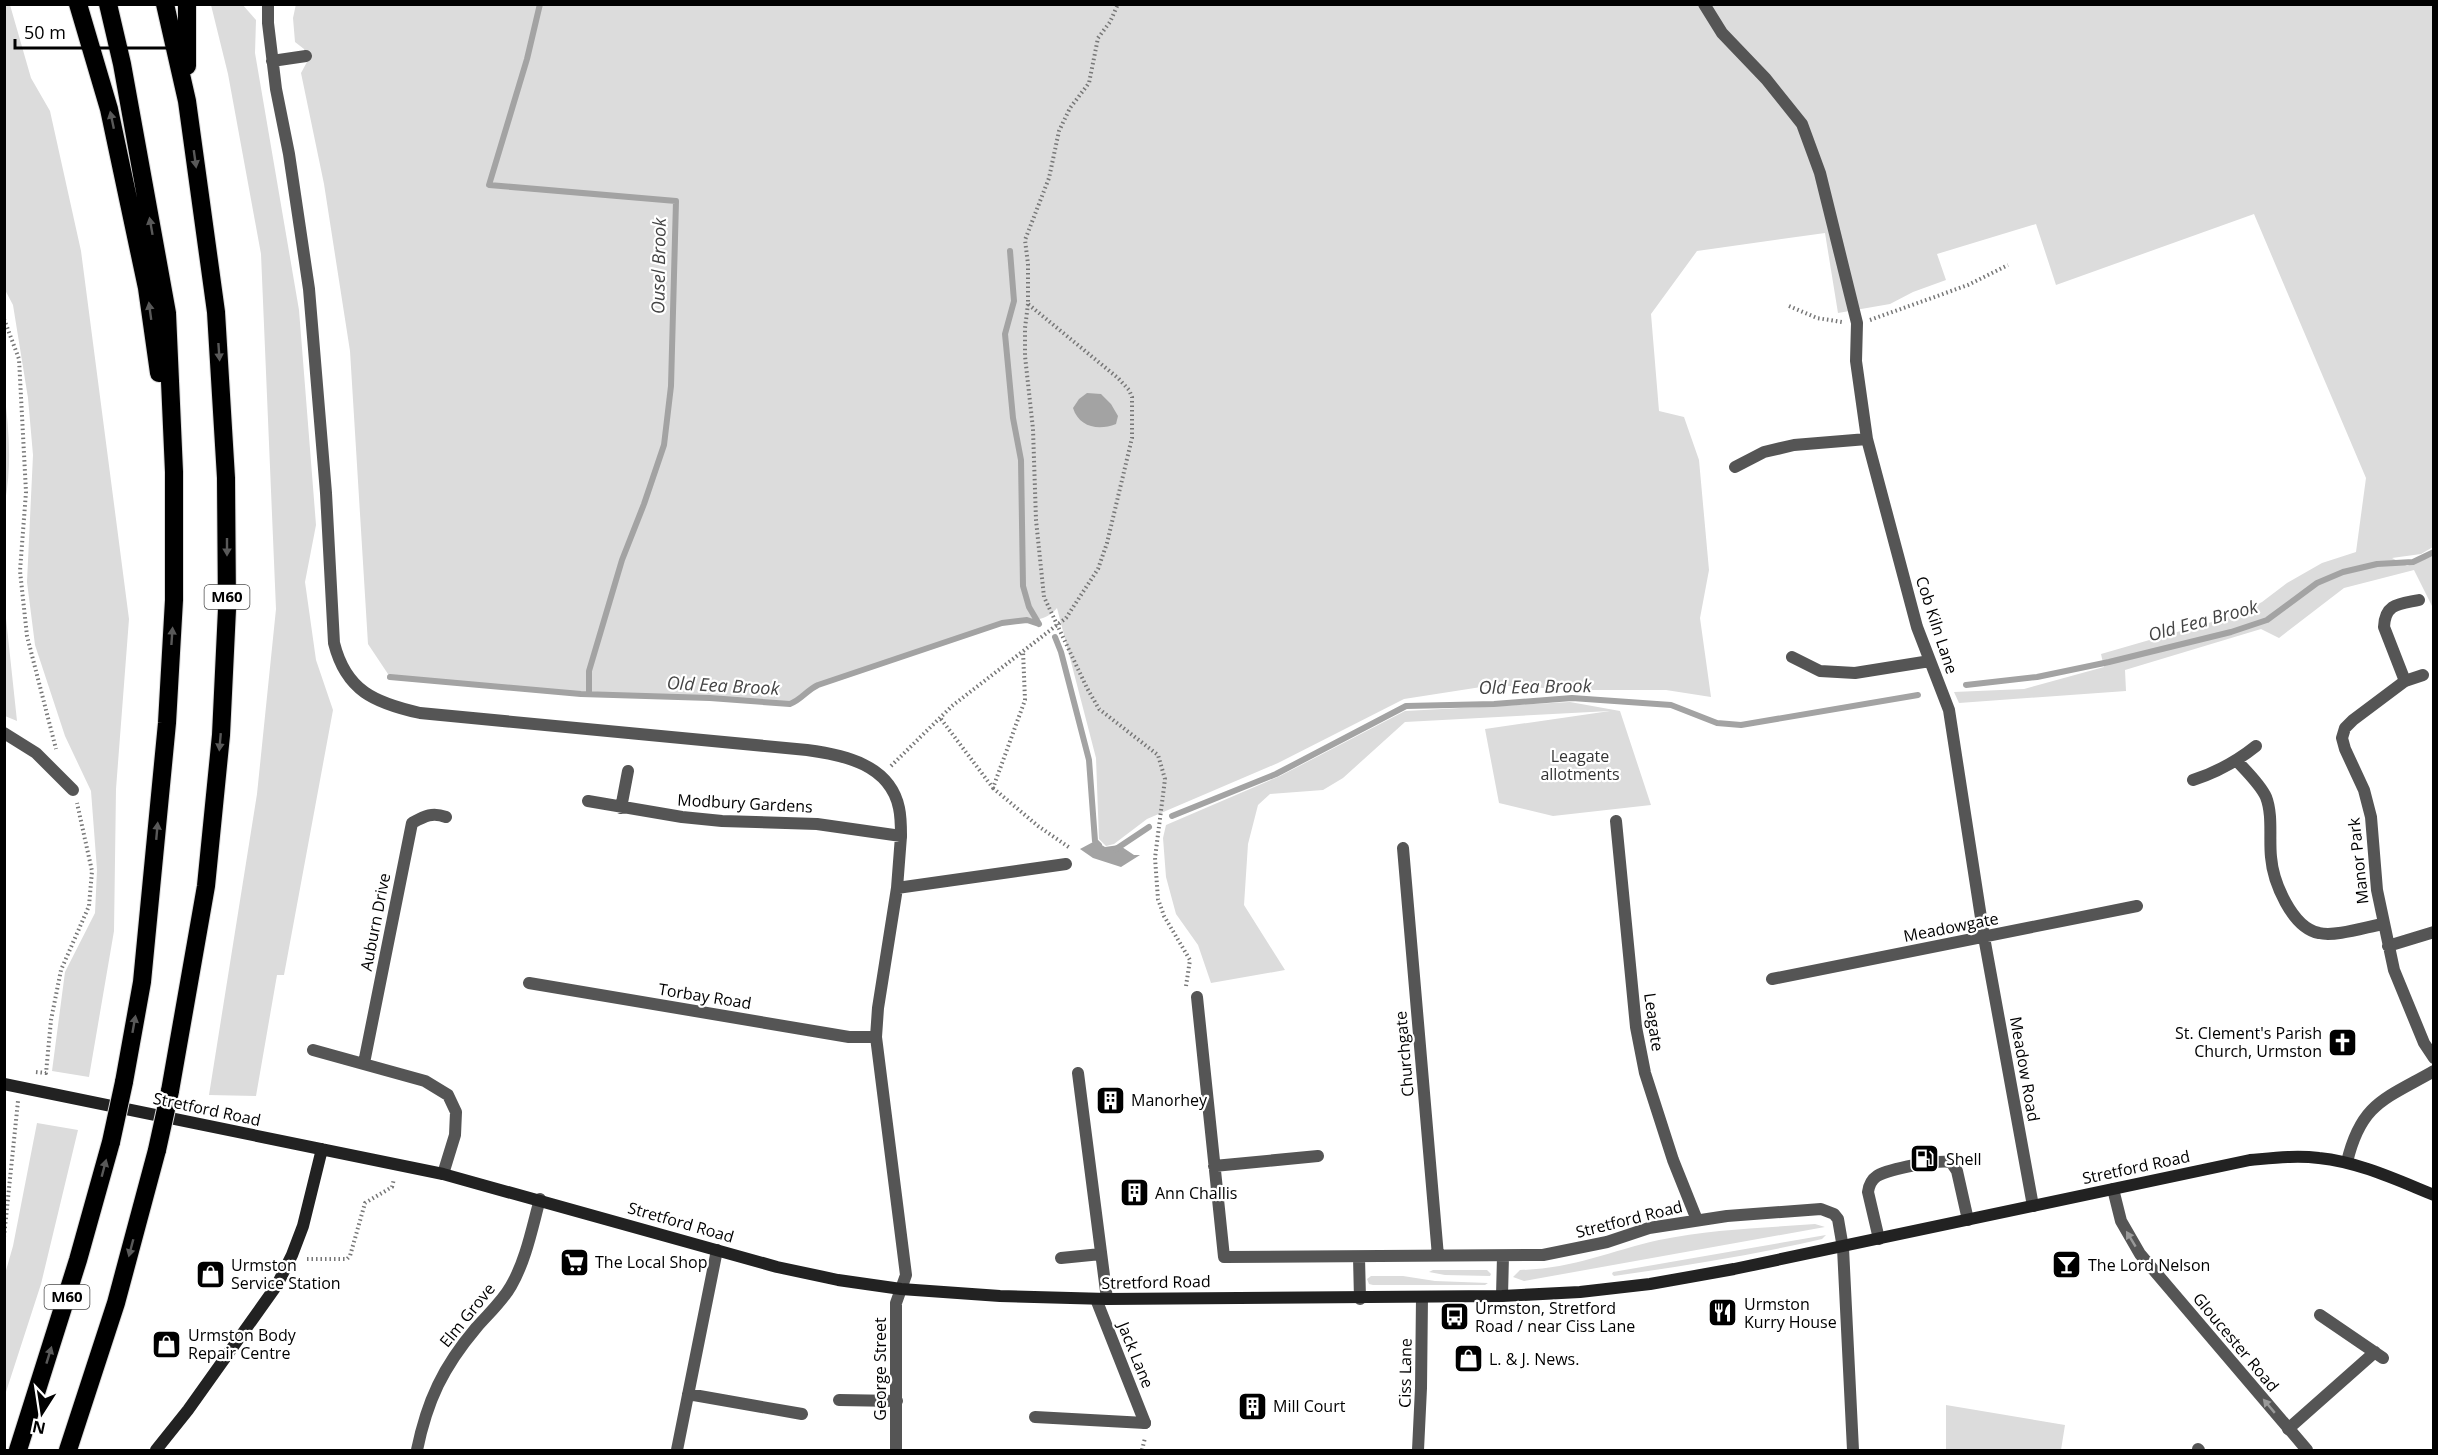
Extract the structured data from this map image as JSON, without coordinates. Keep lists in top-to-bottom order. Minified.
{"streets":{"highway":["M60"],"main road":["Stretford Road"],"street":["Cob Kiln Lane","Modbury Gardens","Manor Park","Auburn Drive","Meadowgate","Torbay Road","Leagate","Churchgate","Meadow Road","Elm Grove","Gloucester Road","Jack Lane","George Street","Ciss Lane"]},"crossings":[["Cob Kiln Lane","Meadowgate"],["Cob Kiln Lane","Meadow Road"],["Meadowgate","Meadow Road"],["Leagate","Stretford Road"],["Churchgate","Stretford Road"],["Meadow Road","Stretford Road"],["Stretford Road","Elm Grove"],["Stretford Road","Gloucester Road"],["Stretford Road","Jack Lane"],["Stretford Road","George Street"],["Stretford Road","Ciss Lane"]],"one_way":["Gloucester Road"],"water":["Ousel Brook","Old Eea Brook"],"parks":["Leagate allotments"],"places":{"church":["St. Clement's Parish Church, Urmston"],"building":["Manorhey","Ann Challis","Mill Court"],"fuel station":["Shell"],"supermarket":["The Local Shop"],"bar":["The Lord Nelson"],"shop":["Urmston Service Station","Urmston Body Repair Centre","L. & J. News."],"restaurant":["Urmston Kurry House"],"bus stop":["Urmston, Stretford Road / near Ciss Lane"]},"scale_bar":"50 m","north":"bottom"}
